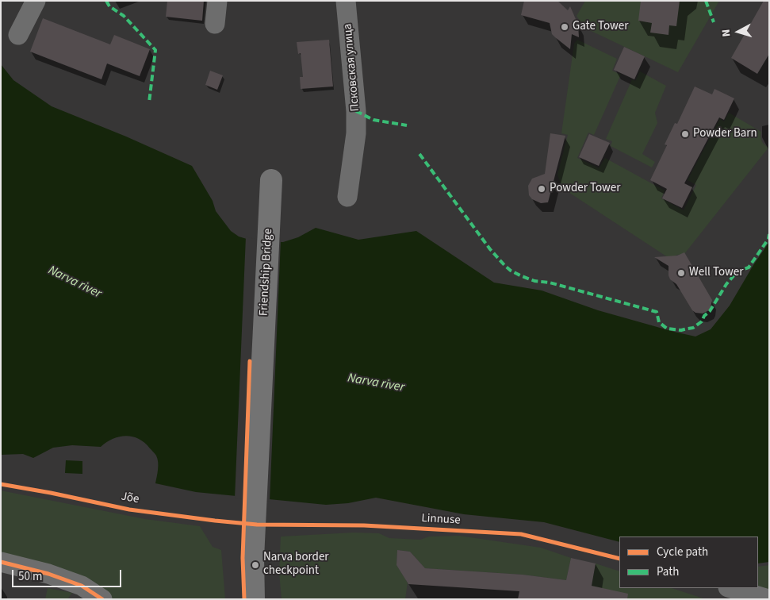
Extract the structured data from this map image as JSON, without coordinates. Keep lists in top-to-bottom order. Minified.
{"streets":{"highway":["Friendship Bridge"],"street":["Псковская улица"],"cycle path":["Jõe"]},"water":["Narva river"],"places":["Gate Tower","Powder Barn","Powder Tower","Well Tower","Narva border checkpoint"],"legend":["Cycle path","Path"],"scale_bar":"50 m","north":"left"}
